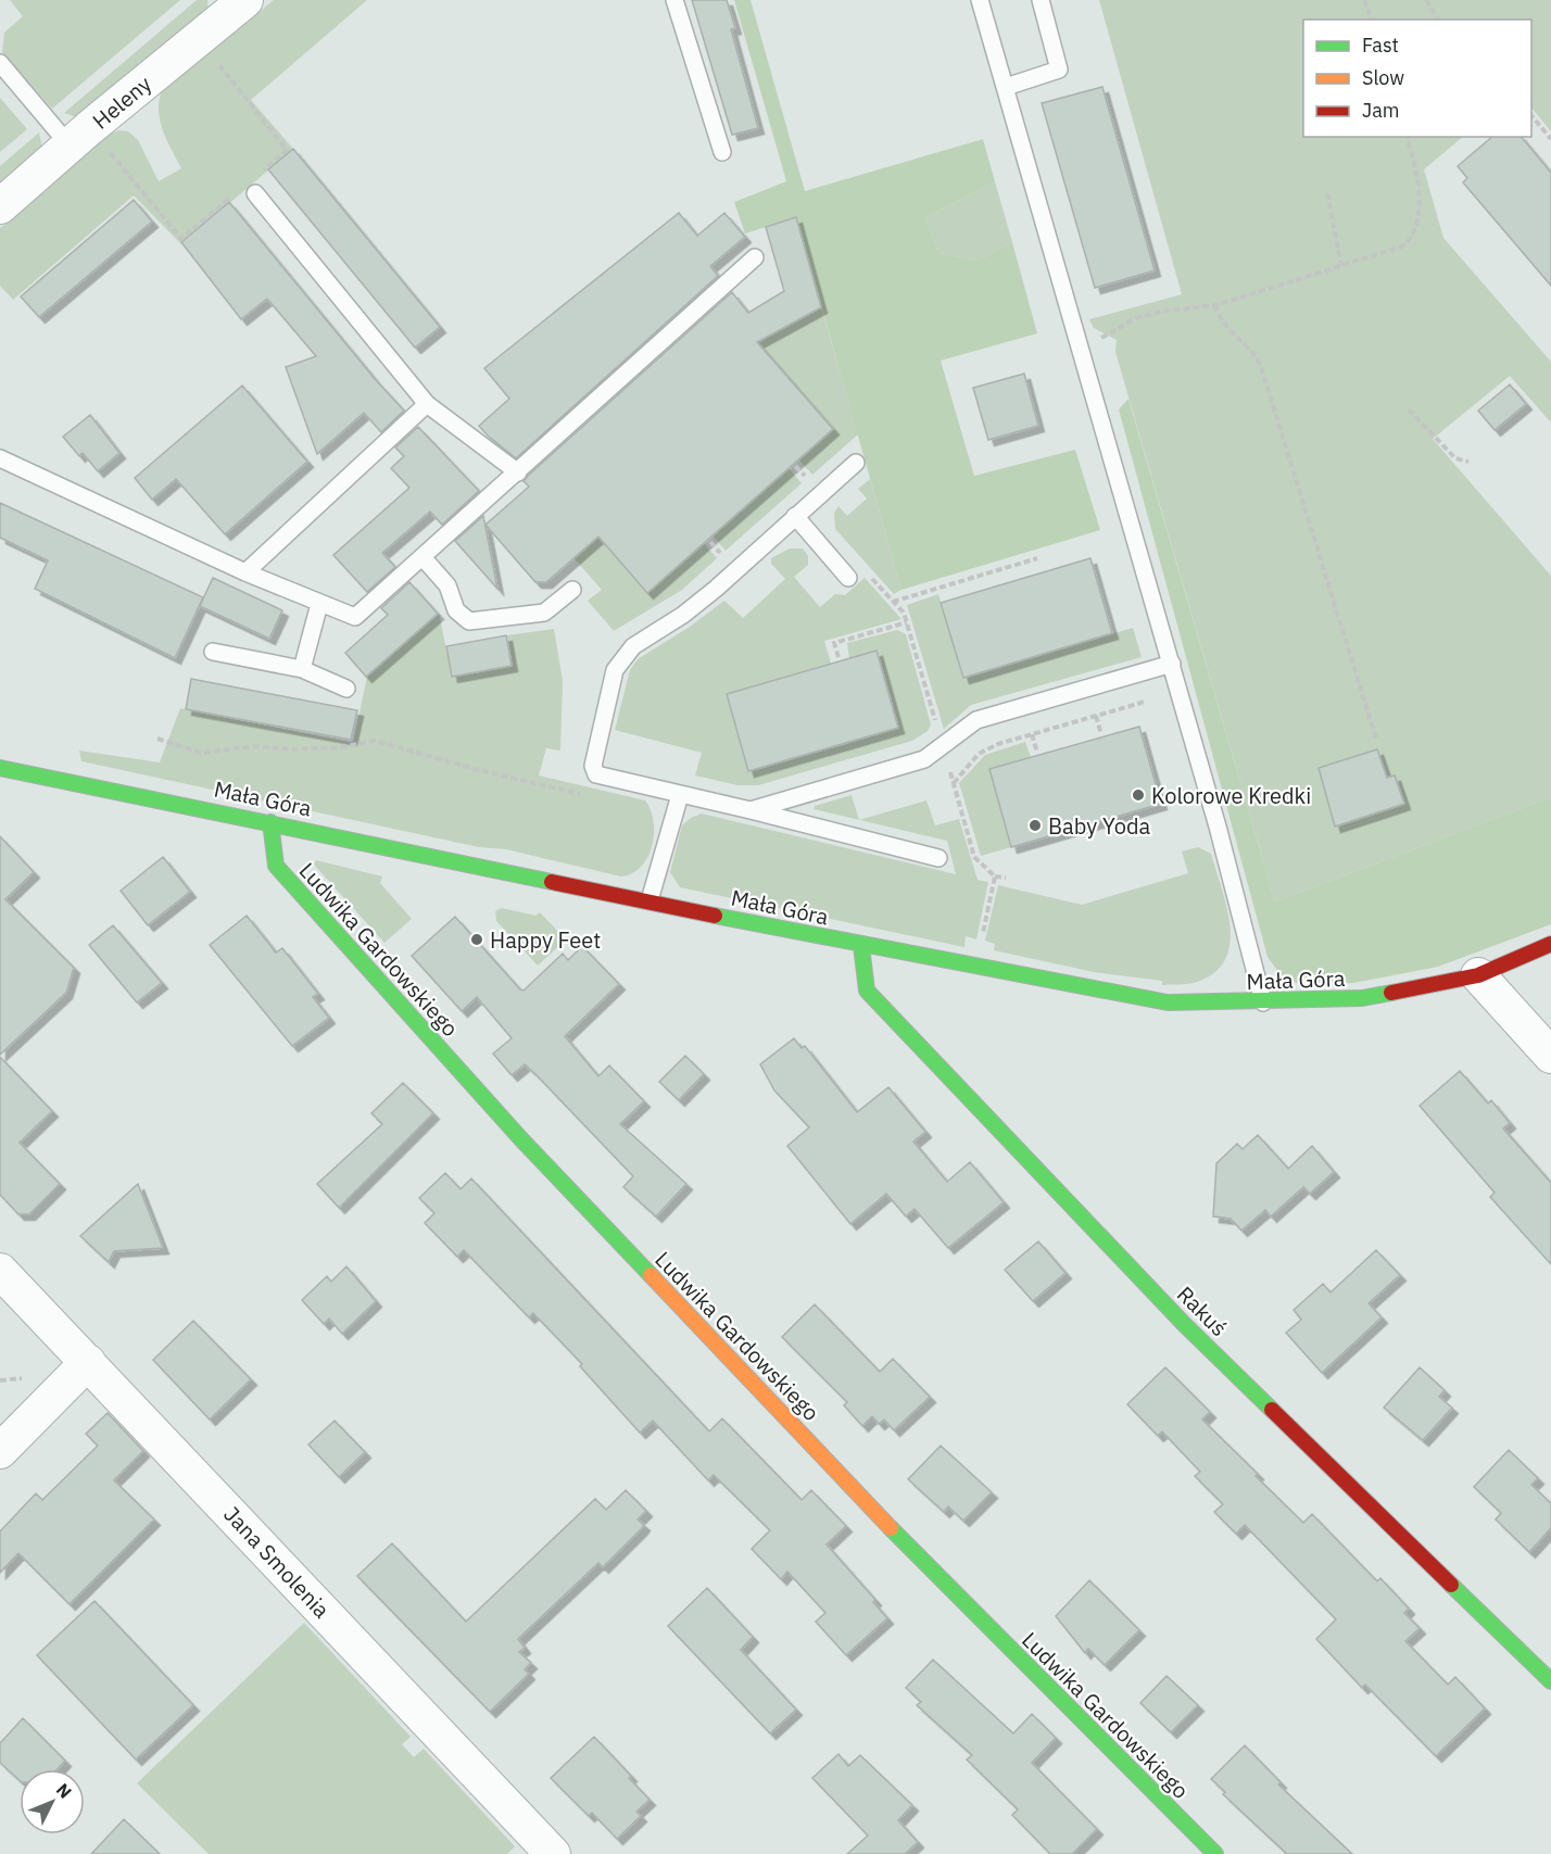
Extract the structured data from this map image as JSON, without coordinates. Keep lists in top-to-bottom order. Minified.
{"streets":{"street":["Heleny","Mała Góra","Ludwika Gardowskiego","Rakuś","Jana Smolenia"]},"crossings":[["Mała Góra","Ludwika Gardowskiego"],["Mała Góra","Rakuś"]],"places":["Kolorowe Kredki","Baby Yoda","Happy Feet"],"legend":["Fast","Slow","Jam"],"north":"top right"}
